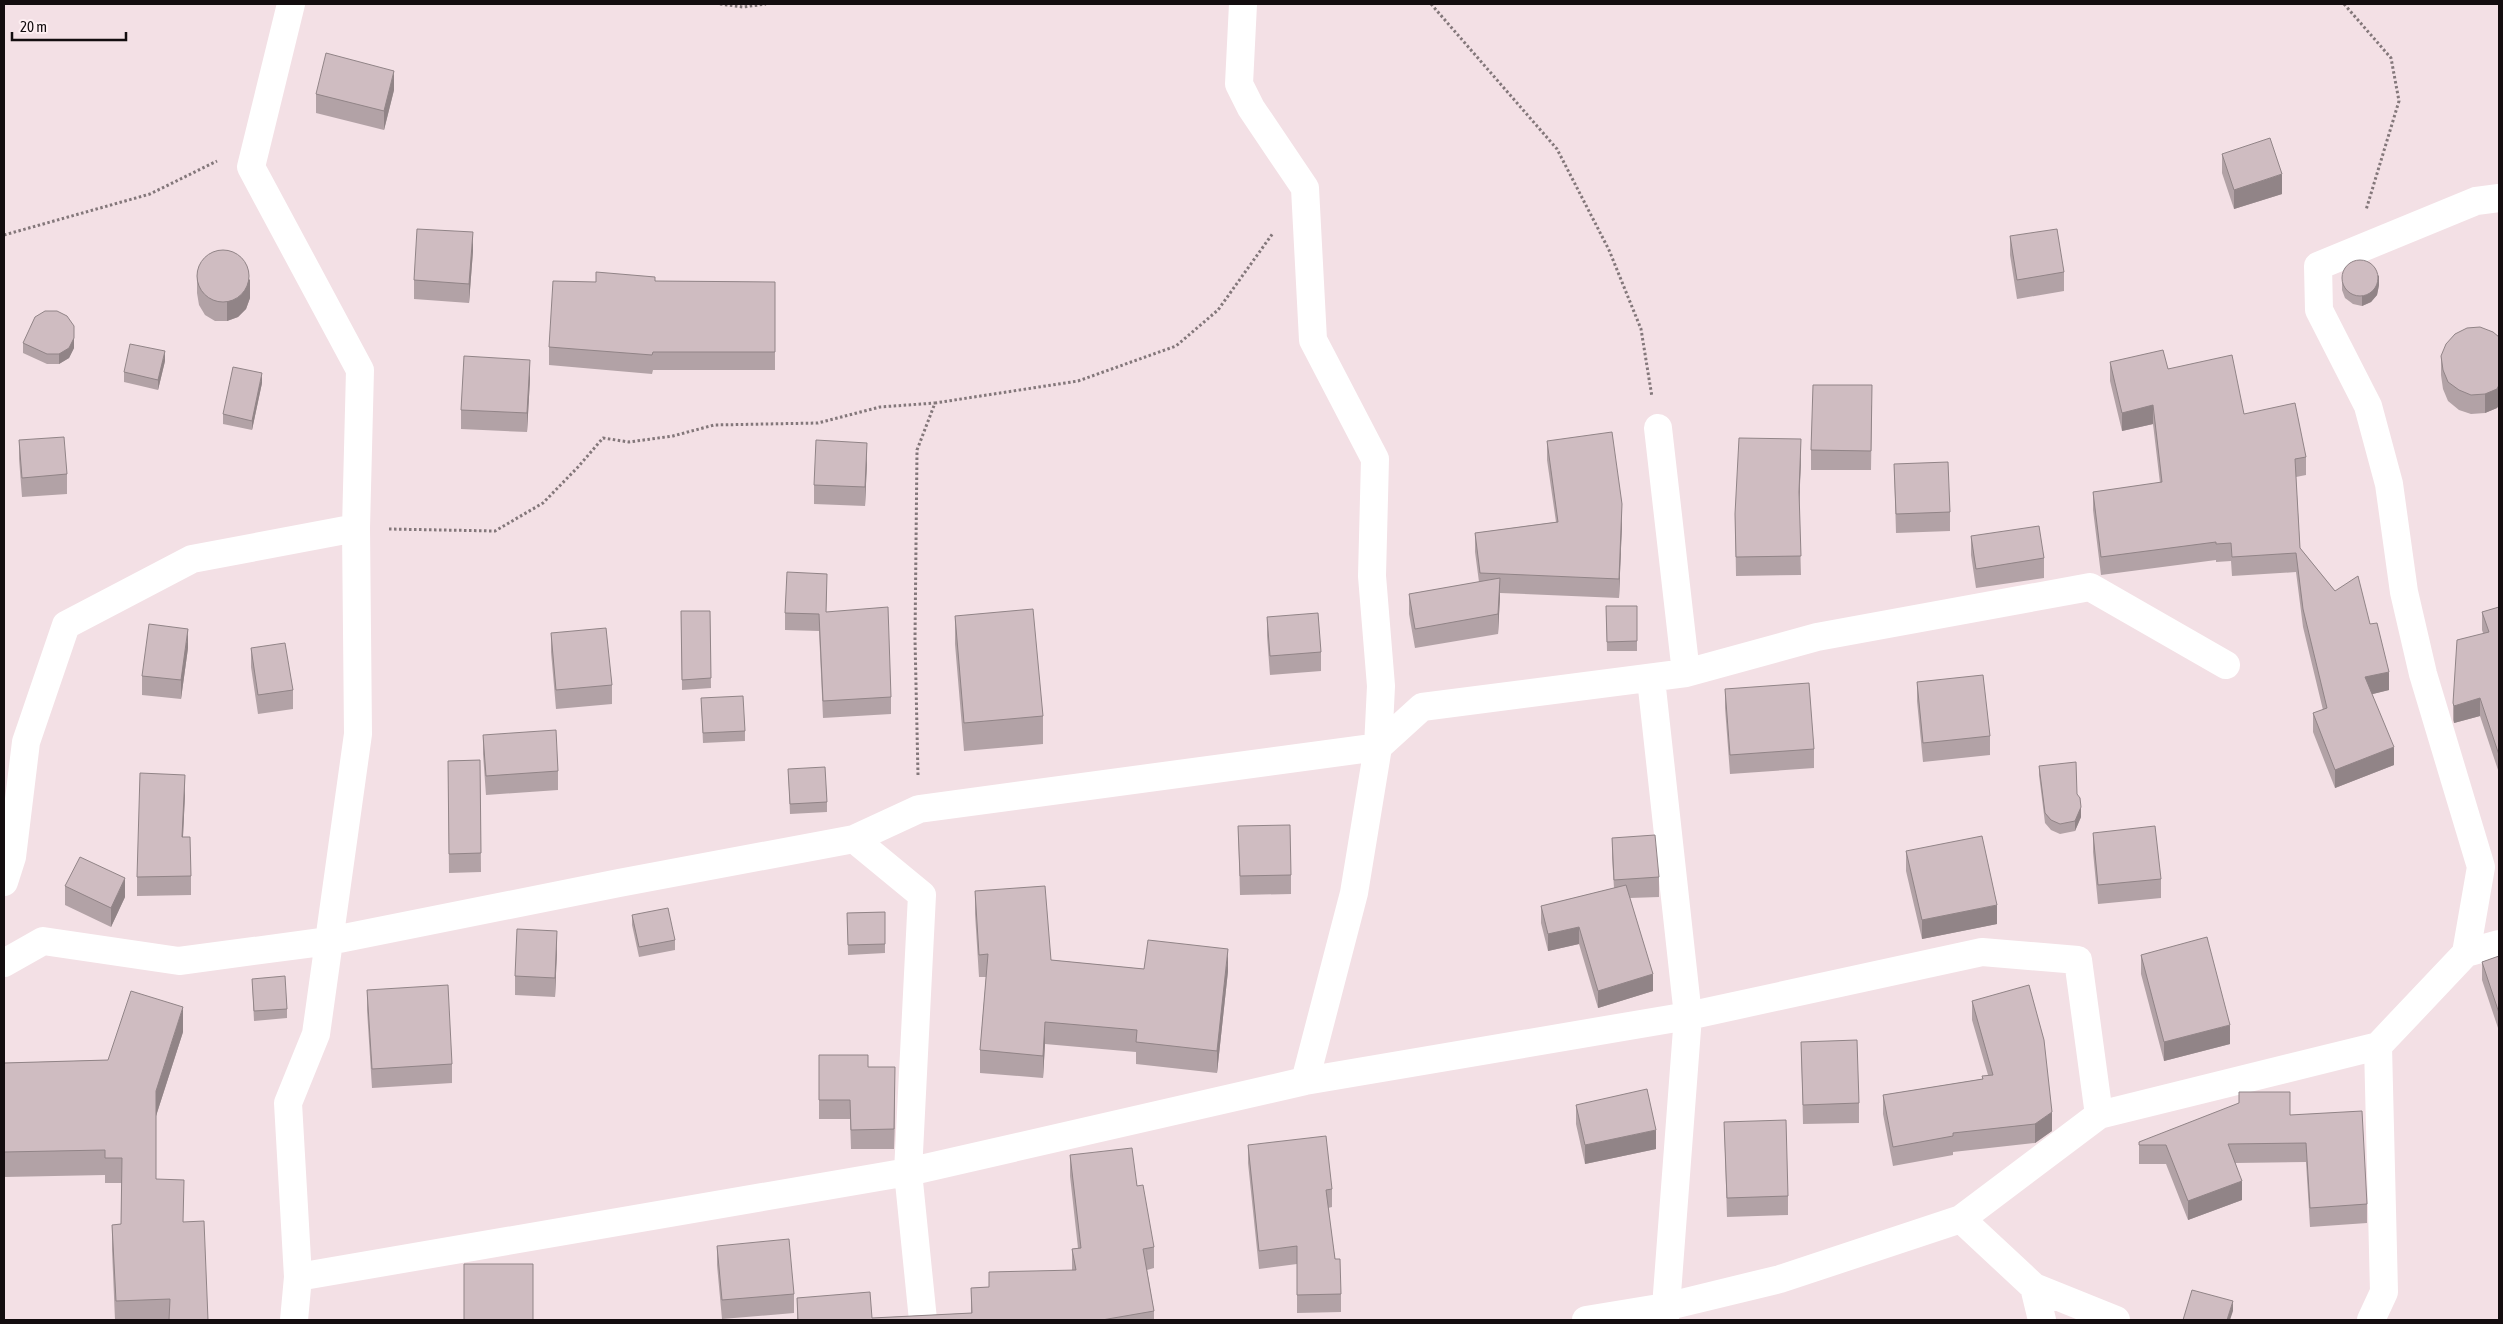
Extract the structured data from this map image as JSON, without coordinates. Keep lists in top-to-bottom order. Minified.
{"scale_bar":"20 m"}
